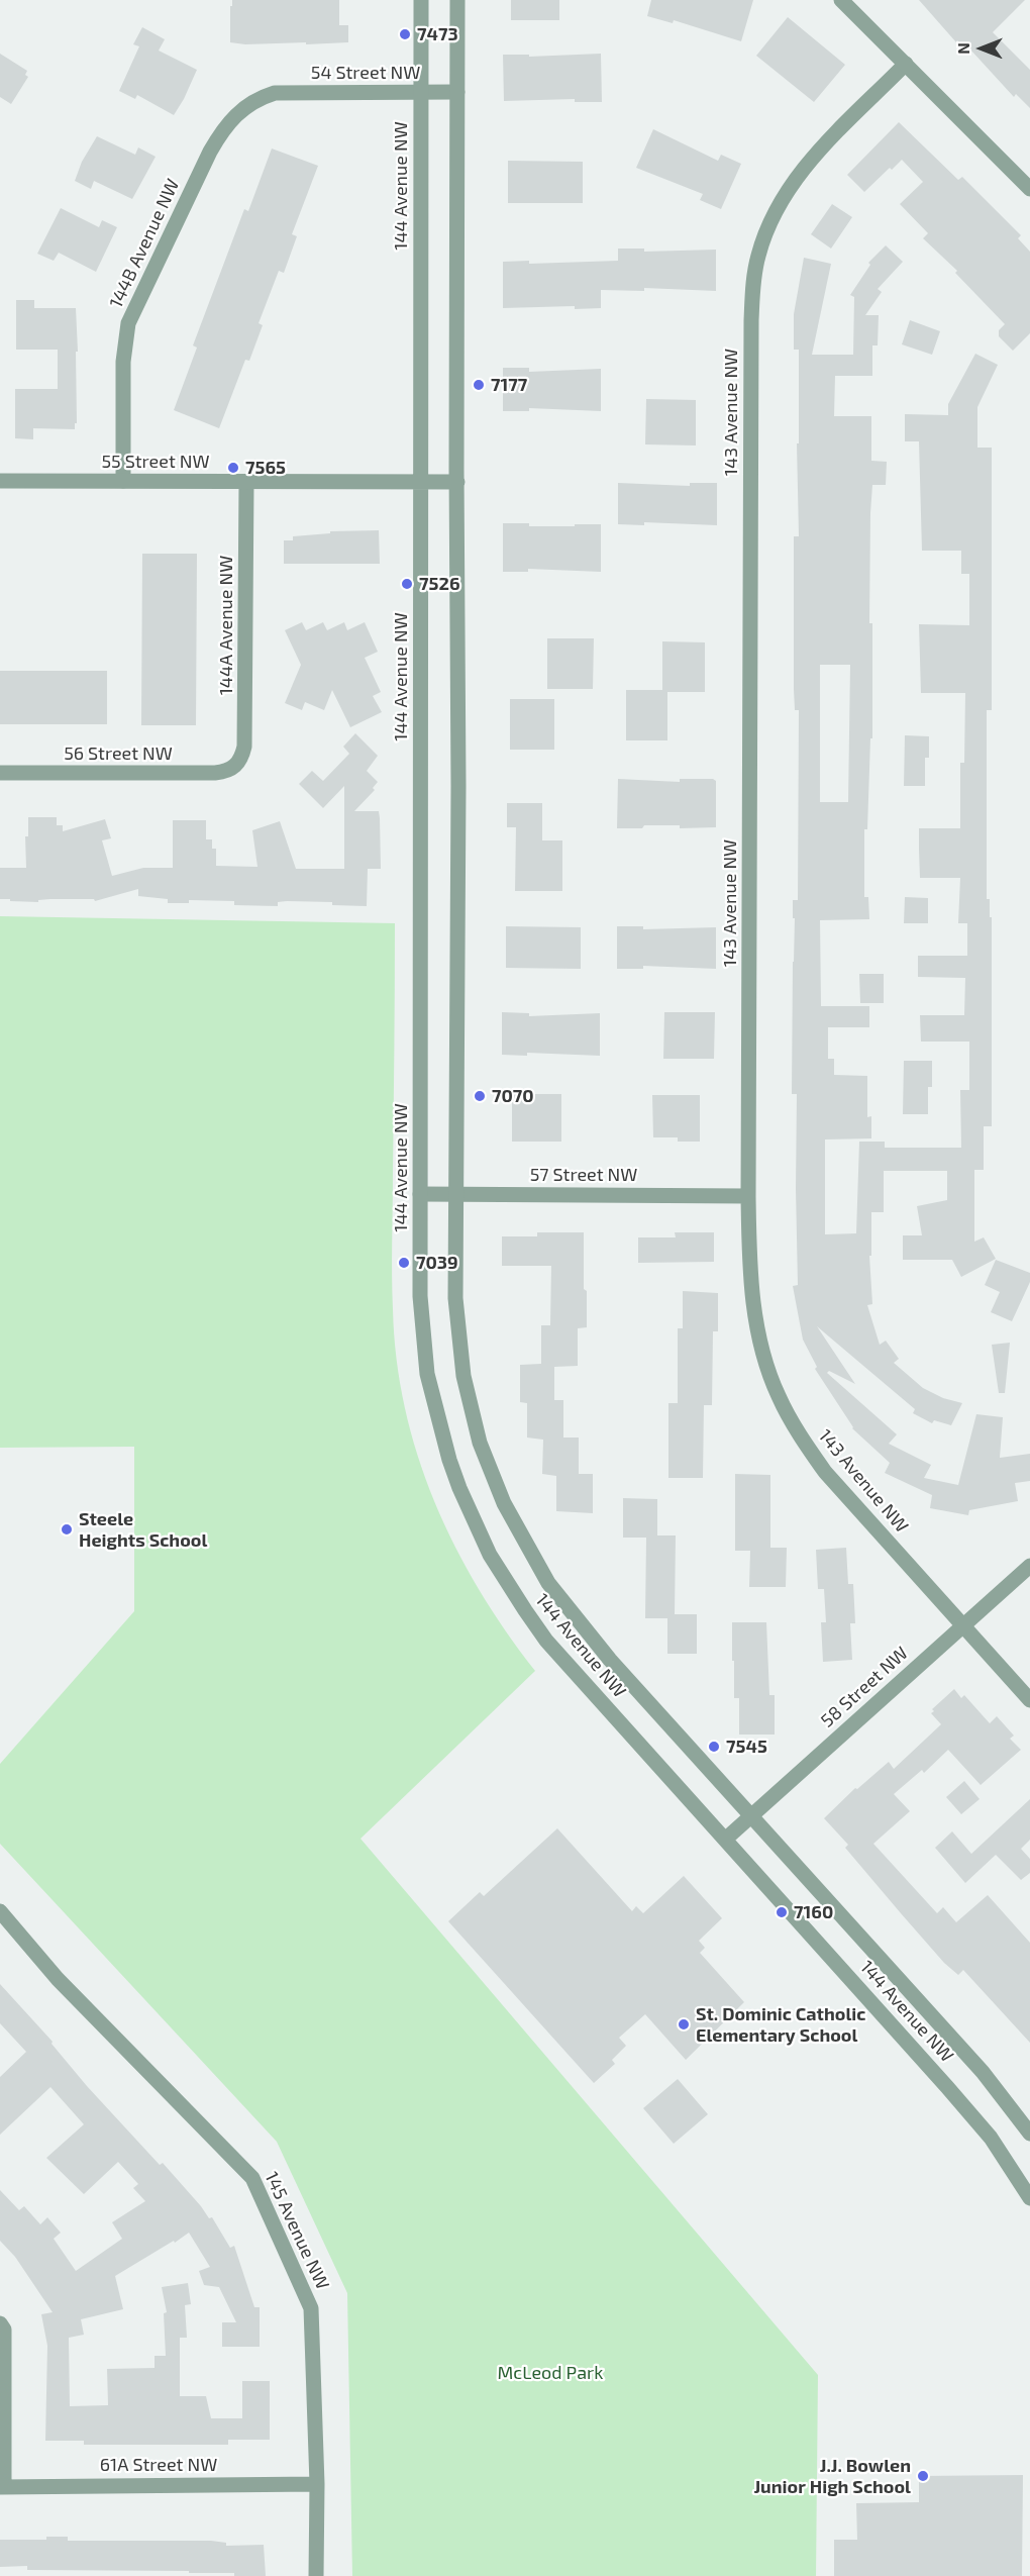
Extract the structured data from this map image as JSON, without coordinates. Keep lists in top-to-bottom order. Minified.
{"streets":{"street":["54 Street NW","144 Avenue NW","144B Avenue NW","143 Avenue NW","55 Street NW","144A Avenue NW","56 Street NW","57 Street NW","58 Street NW","145 Avenue NW","61A Street NW"]},"crossings":[["54 Street NW","144 Avenue NW"],["54 Street NW","144B Avenue NW"],["144 Avenue NW","55 Street NW"],["144 Avenue NW","57 Street NW"],["144 Avenue NW","58 Street NW"],["144B Avenue NW","55 Street NW"],["143 Avenue NW","57 Street NW"],["143 Avenue NW","58 Street NW"],["55 Street NW","144A Avenue NW"],["144A Avenue NW","56 Street NW"],["145 Avenue NW","61A Street NW"]],"parks":["McLeod Park"],"places":["7473","7177","7565","7526","7070","7039","Steele Heights School","7545","7160","St. Dominic Catholic Elementary School","J.J. Bowlen Junior High School"],"north":"left"}
